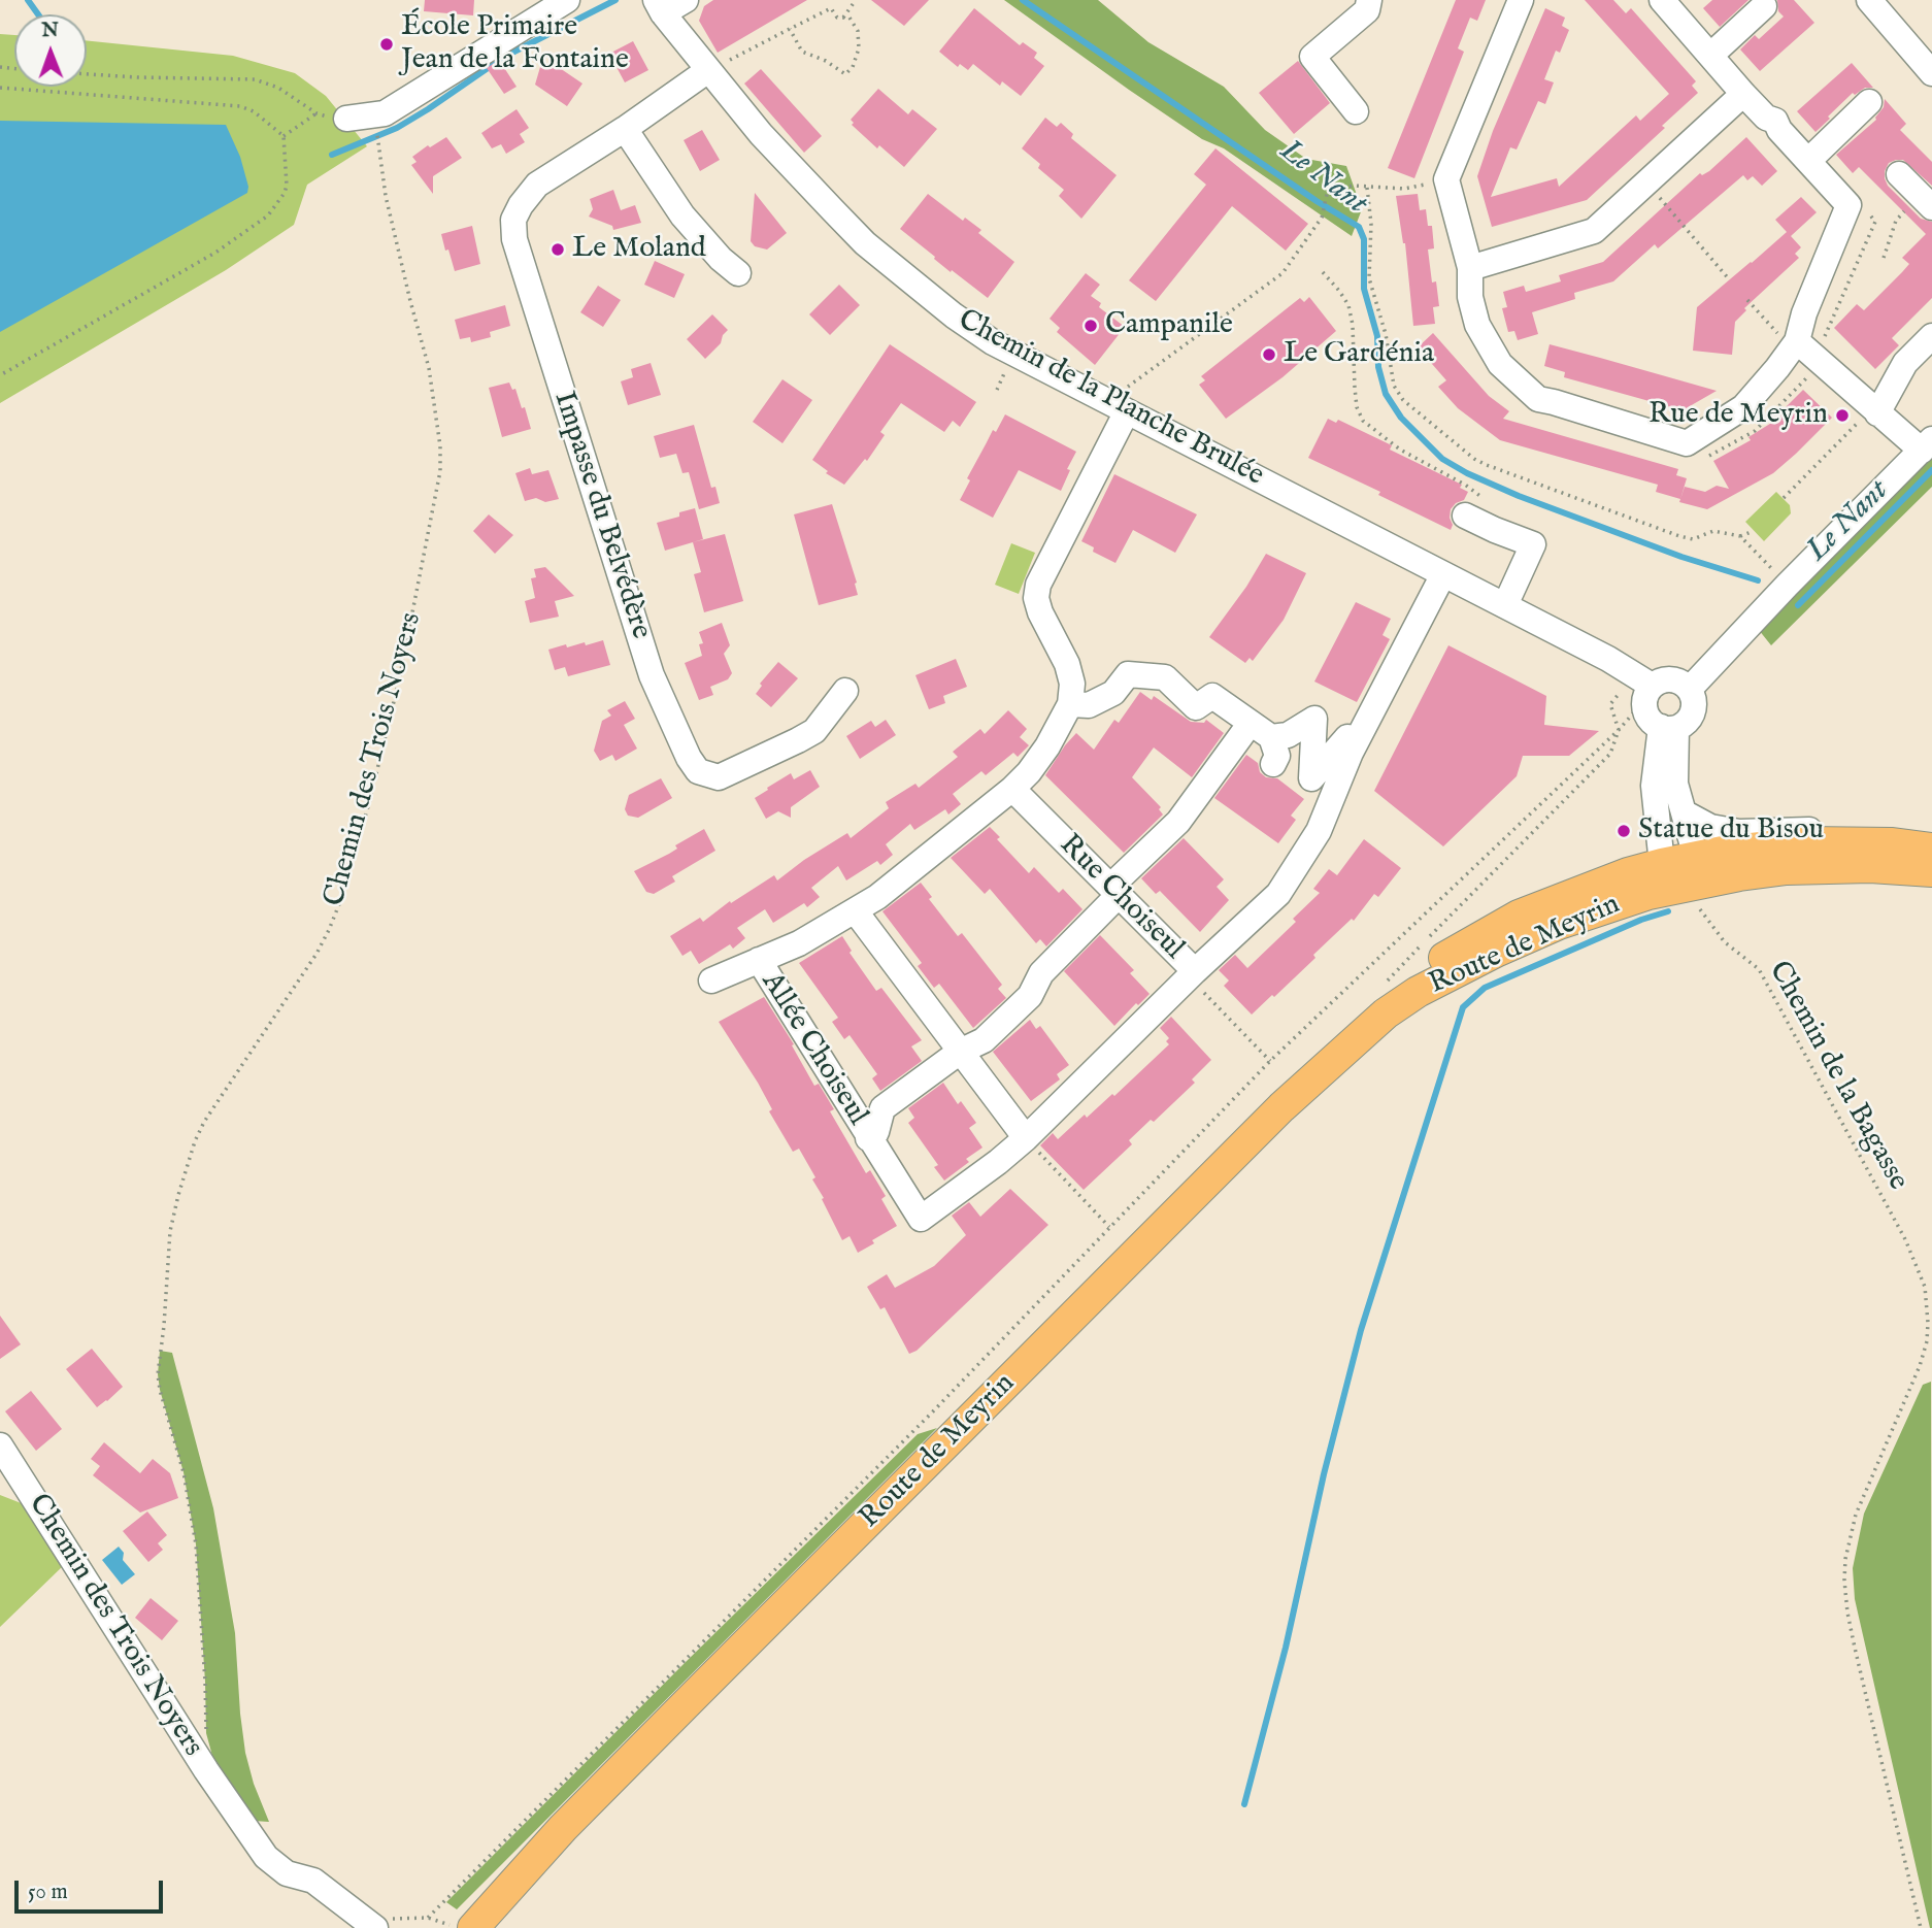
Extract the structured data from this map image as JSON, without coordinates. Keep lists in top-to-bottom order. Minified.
{"streets":{"main road":["Route de Meyrin"],"street":["Chemin de la Planche Brulée","Impasse du Belvédère","Chemin des Trois Noyers","Rue Choiseul","Allée Choiseul"],"path":["Chemin de la Bagasse"]},"crossings":[["Chemin de la Planche Brulée","Impasse du Belvédère"],["Chemin de la Planche Brulée","Rue Choiseul"],["Rue Choiseul","Allée Choiseul"],["Route de Meyrin","Chemin de la Bagasse"]],"water":["Le Nant"],"places":["École Primaire Jean de la Fontaine","Le Moland","Campanile","Le Gardénia","Rue de Meyrin","Statue du Bisou"],"scale_bar":"50 m","north":"top"}
